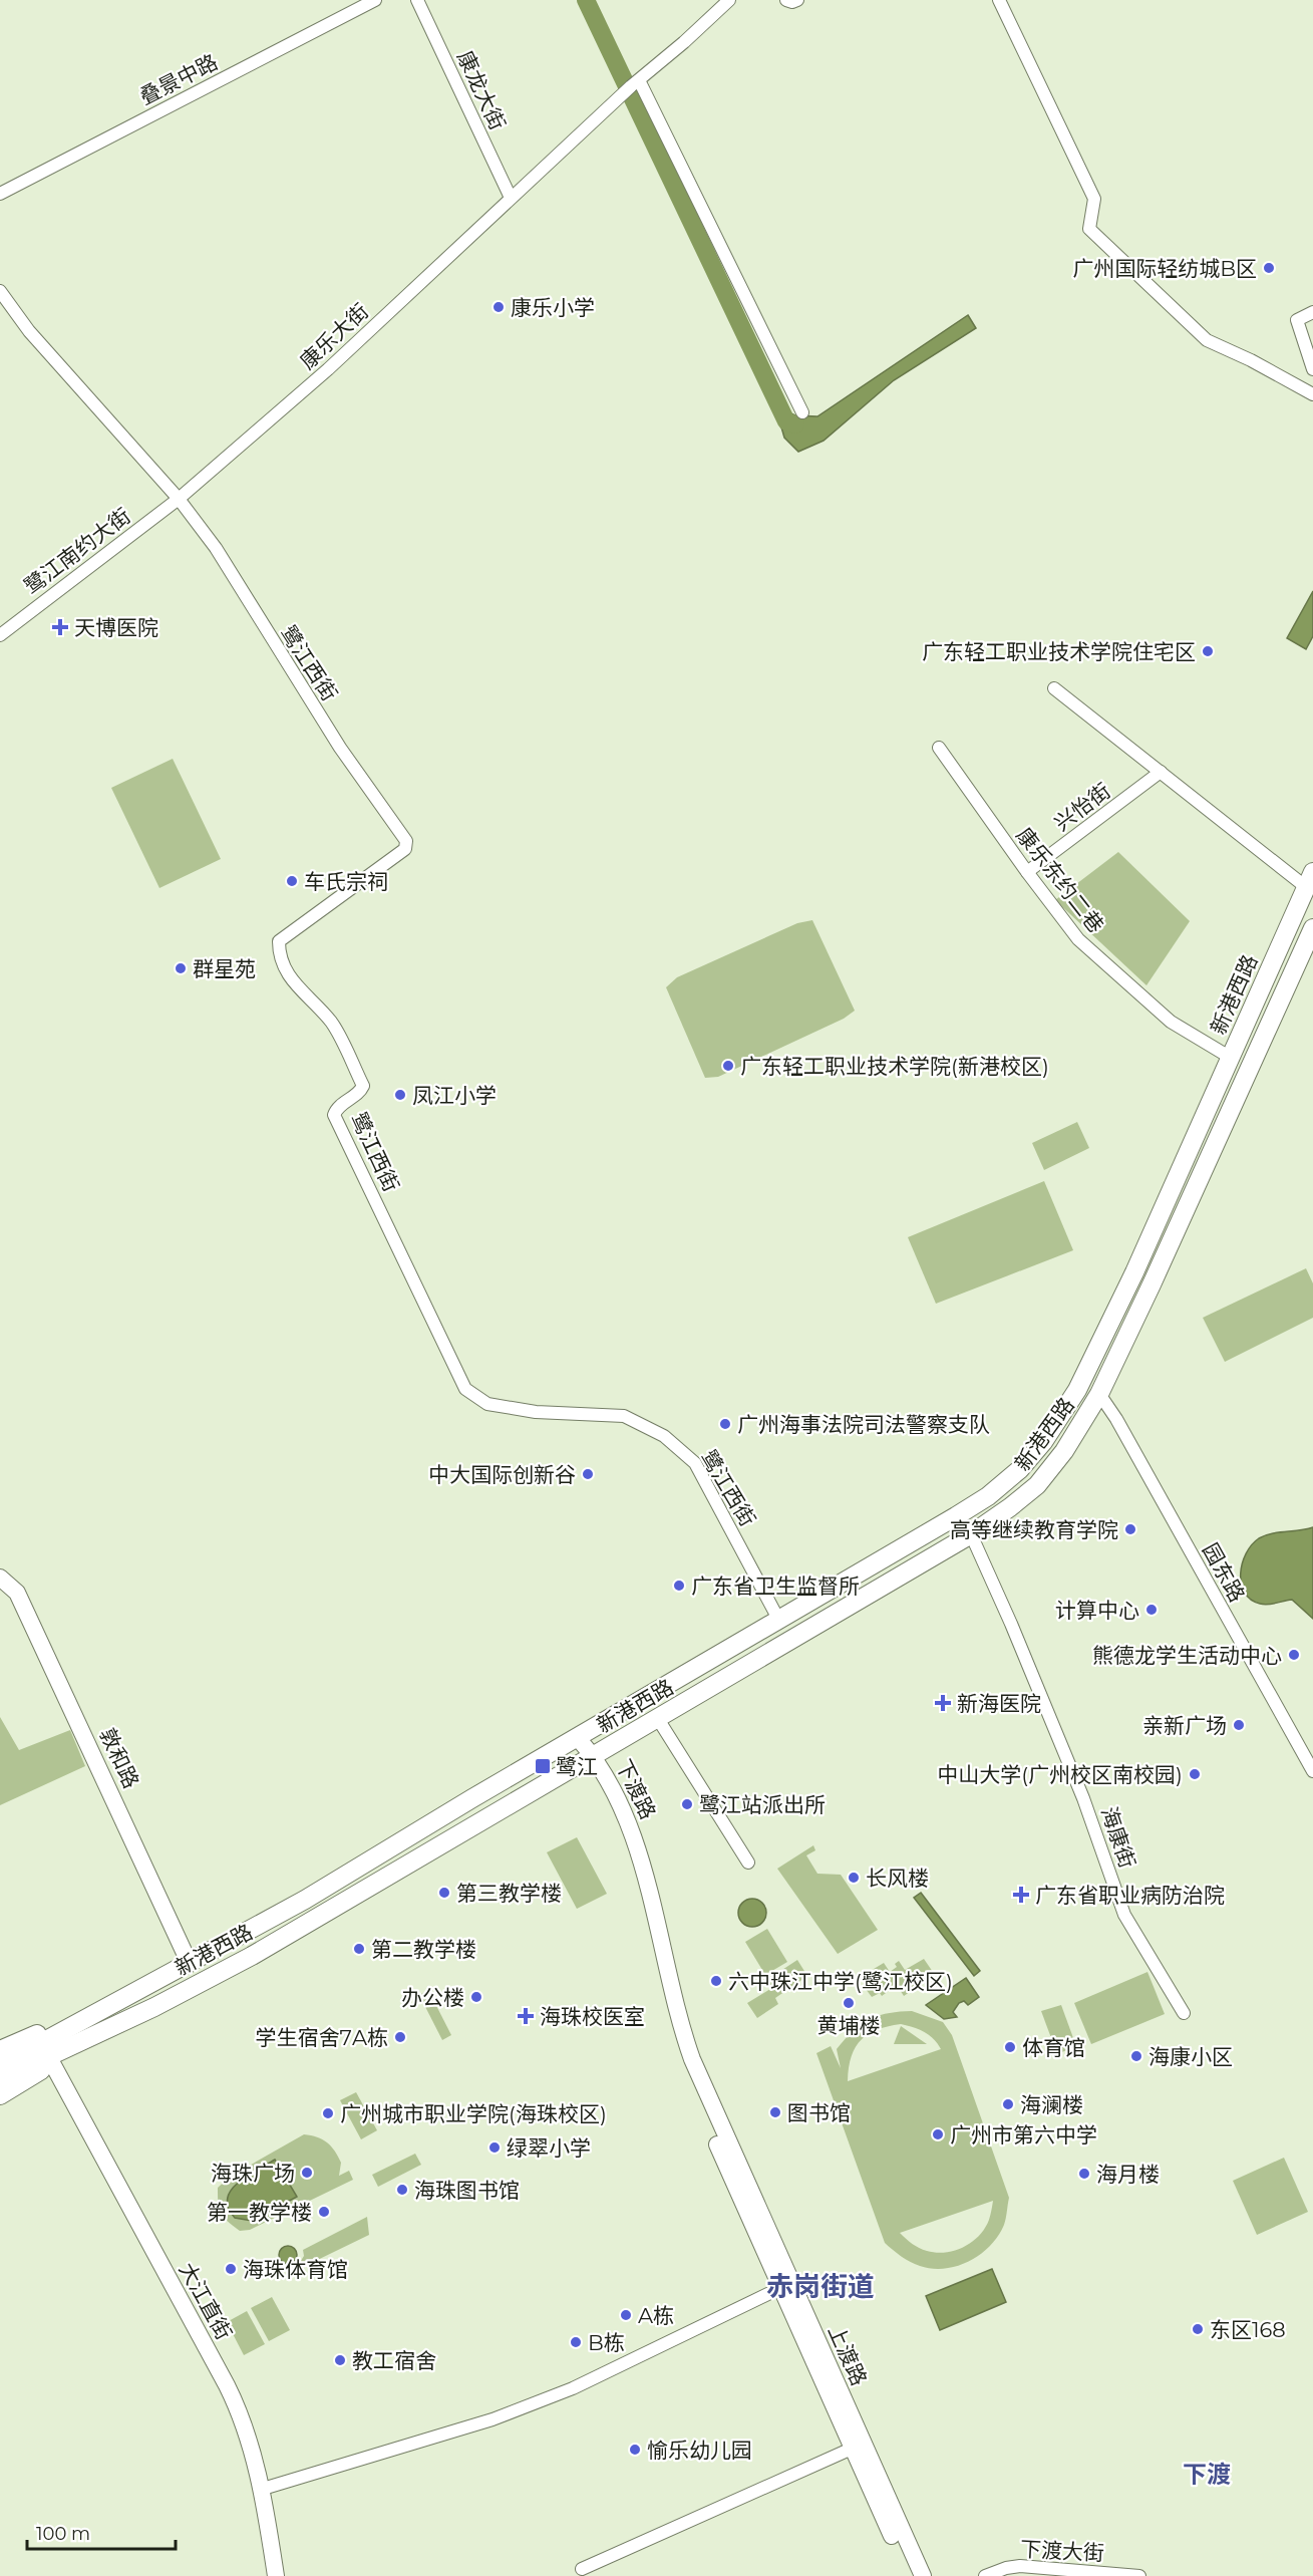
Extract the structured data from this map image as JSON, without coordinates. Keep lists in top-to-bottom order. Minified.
{"streets":{"main road":["新港西路","敦和路","下渡路","大江直街","上渡路"],"street":["叠景中路","康龙大街","康乐大街","鹭江南约大街","鹭江西街","兴怡街","康乐东约二巷","园东路","海康街","下渡大街"]},"crossings":[["康龙大街","康乐大街"],["康乐大街","鹭江南约大街"],["康乐大街","鹭江西街"],["鹭江南约大街","鹭江西街"],["鹭江西街","新港西路"],["兴怡街","康乐东约二巷"],["康乐东约二巷","新港西路"],["新港西路","园东路"],["新港西路","敦和路"],["新港西路","下渡路"],["新港西路","海康街"],["下渡路","上渡路"]],"districts":["赤岗街道","下渡"],"places":{"other":["广州国际轻纺城B区","康乐小学","广东轻工职业技术学院住宅区","车氏宗祠","群星苑","广东轻工职业技术学院(新港校区)","凤江小学","广州海事法院司法警察支队","中大国际创新谷","高等继续教育学院","广东省卫生监督所","计算中心","熊德龙学生活动中心","亲新广场","中山大学(广州校区南校园)","鹭江站派出所","长风楼","第三教学楼","第二教学楼","六中珠江中学(鹭江校区)","办公楼","黄埔楼","学生宿舍7A栋","体育馆","海康小区","海澜楼","图书馆","广州城市职业学院(海珠校区)","广州市第六中学","绿翠小学","海珠广场","海月楼","海珠图书馆","第一教学楼","海珠体育馆","A栋","东区168","B栋","教工宿舍","愉乐幼儿园"],"health":["天博医院","新海医院","广东省职业病防治院","海珠校医室"],"transit":["鹭江"]},"scale_bar":"100 m"}
